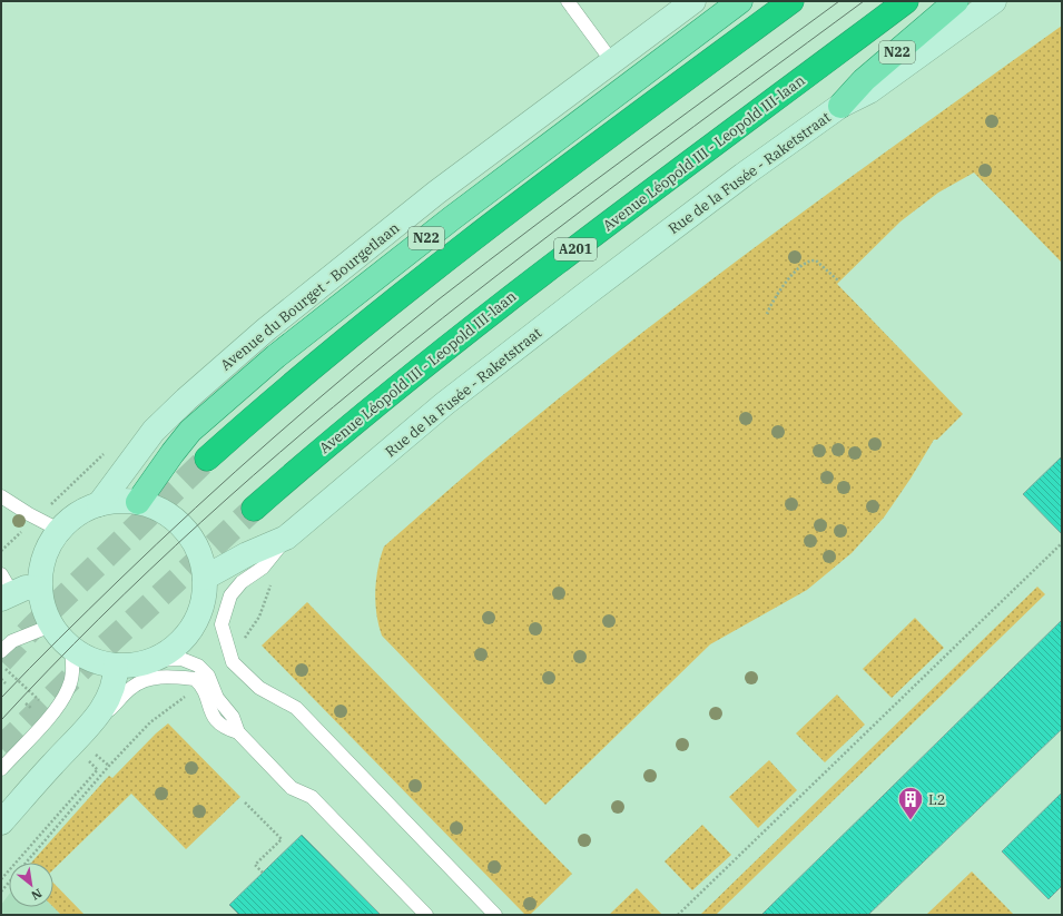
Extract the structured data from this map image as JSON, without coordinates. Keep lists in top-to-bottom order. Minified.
{"streets":{"highway":["Avenue Léopold III - Leopold III-laan","A201"],"main road":["N22"],"street":["Rue de la Fusée - Raketstraat","Avenue du Bourget - Bourgetlaan"]},"crossings":[["N22","Rue de la Fusée - Raketstraat"]],"places":{"building":["L2"]},"north":"bottom right"}
